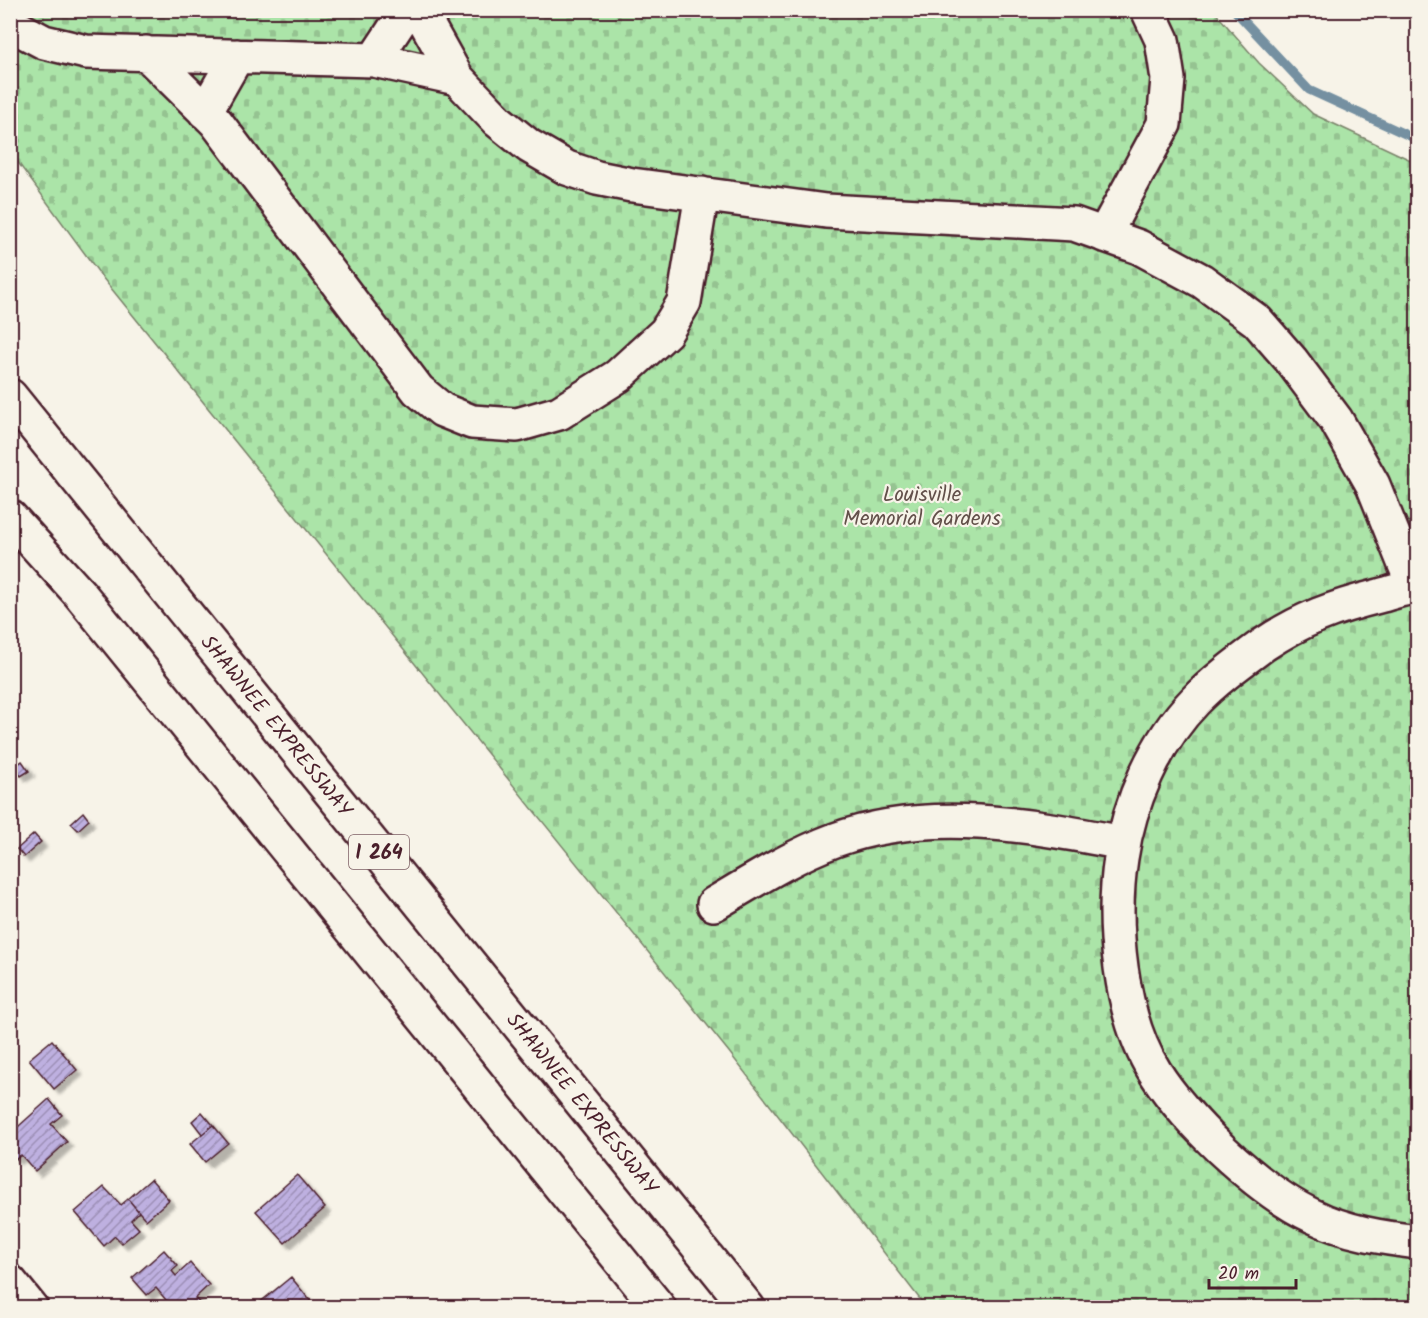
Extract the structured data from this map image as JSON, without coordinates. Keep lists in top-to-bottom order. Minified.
{"streets":{"main road":["SHAWNEE EXPRESSWAY","I 264"]},"parks":["Louisville Memorial Gardens"],"scale_bar":"20 m"}
